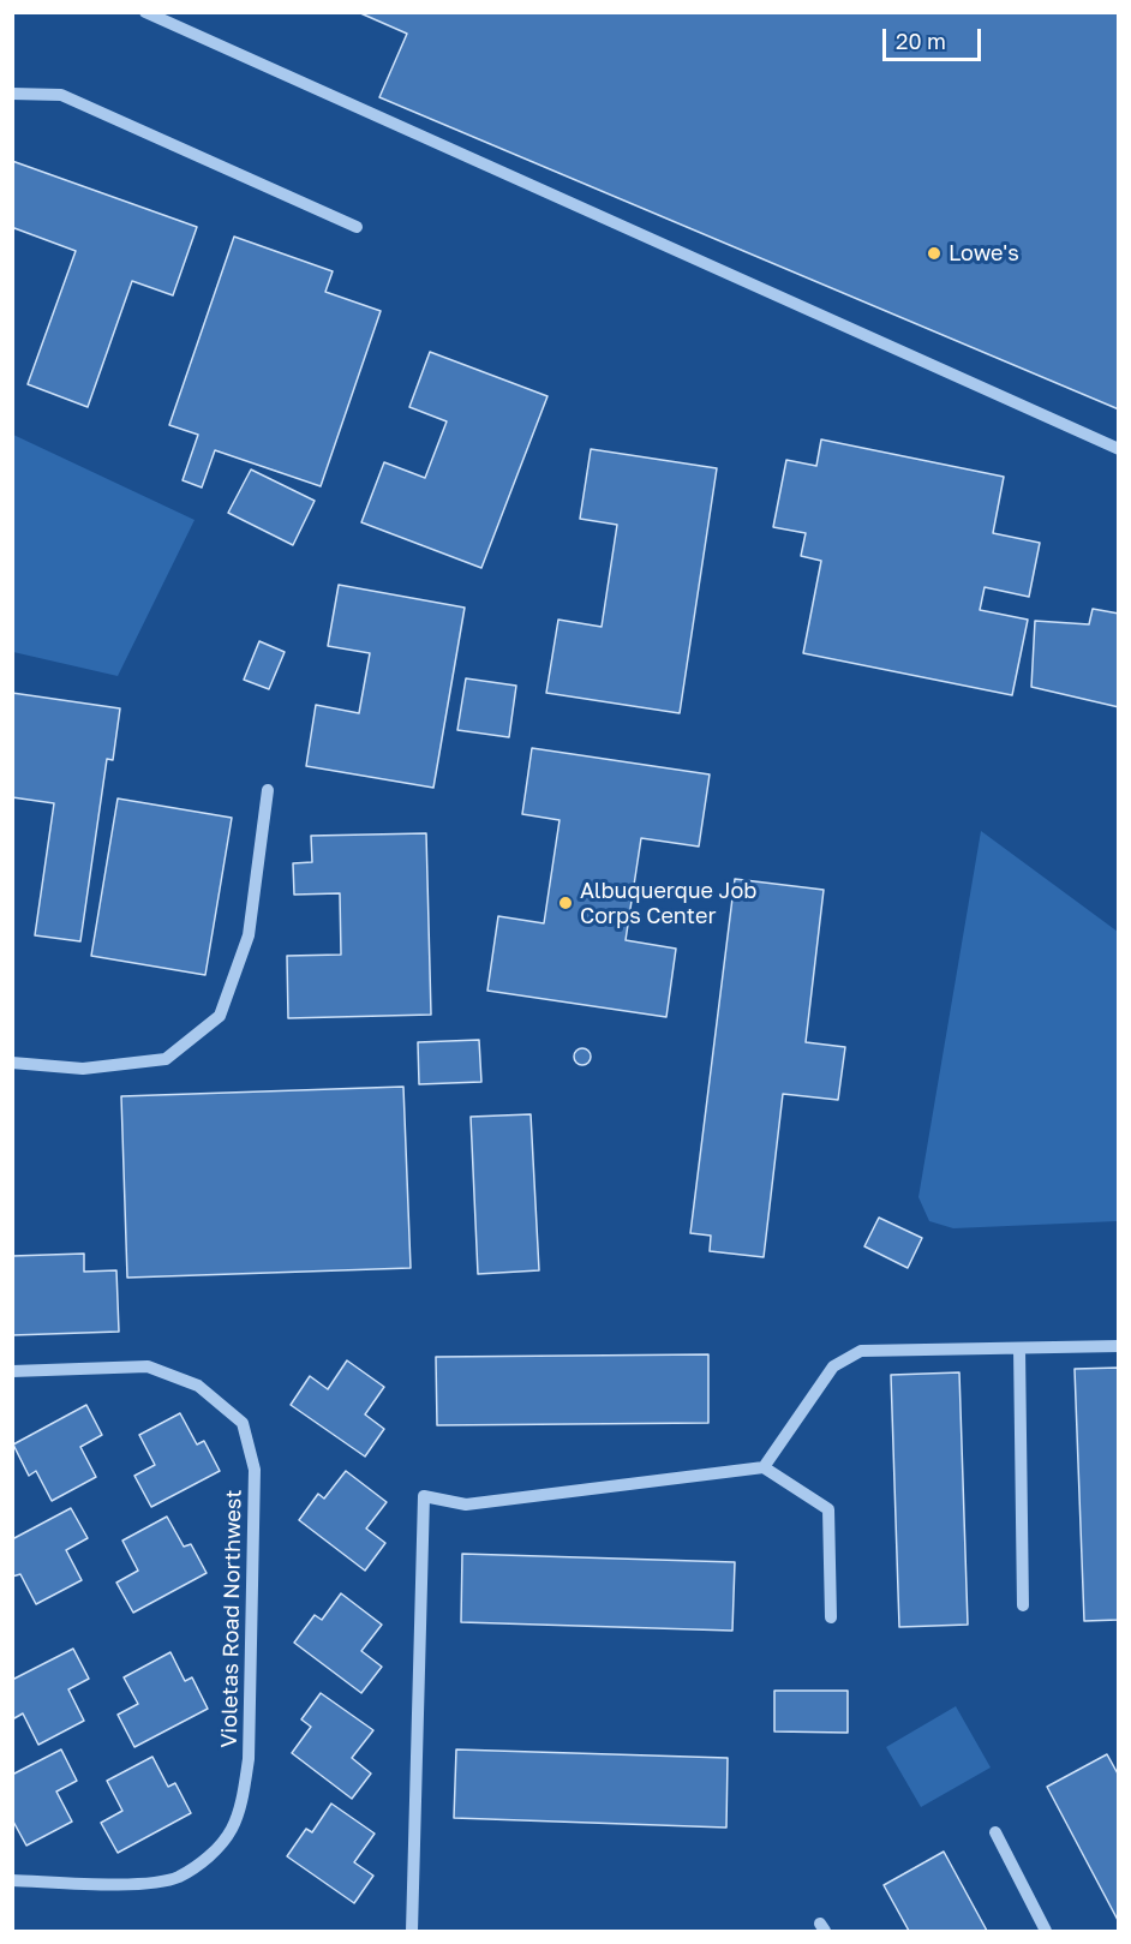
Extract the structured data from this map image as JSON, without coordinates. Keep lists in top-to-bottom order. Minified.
{"streets":{"street":["Violetas Road Northwest"]},"places":["Lowe's","Albuquerque Job Corps Center"],"scale_bar":"20 m"}
